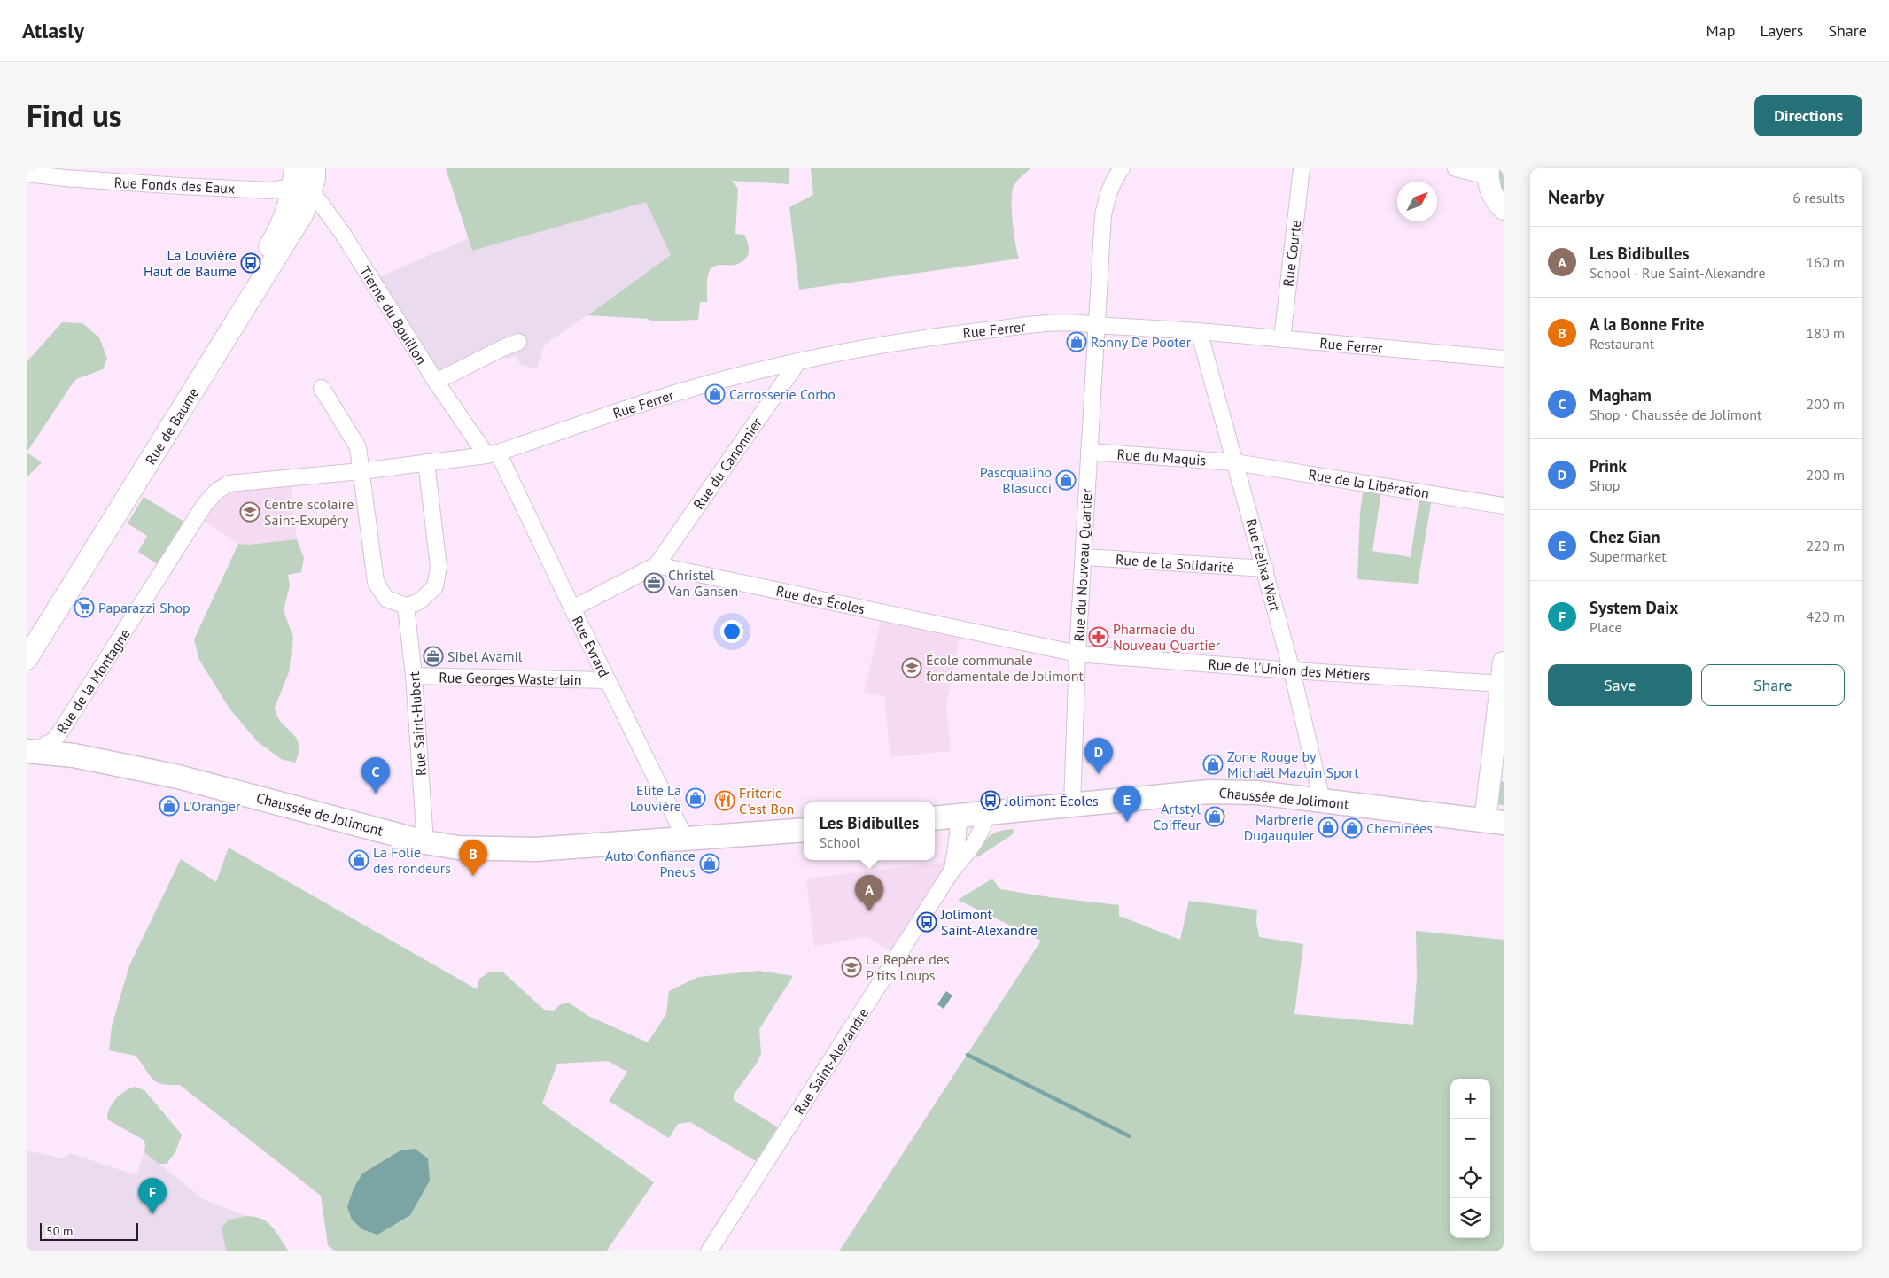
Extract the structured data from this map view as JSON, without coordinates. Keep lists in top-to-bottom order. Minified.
{"streets":{"main road":["Rue de Baume","Chaussée de Jolimont"],"street":["Rue Fonds des Eaux","Rue Courte","Tierne du Bouillon","Rue Ferrer","Rue du Maquis","Rue du Canonnier","Rue de la Libération","Rue de la Solidarité","Rue du Nouveau Quartier","Rue Felixa Wart","Rue des Écoles","Rue Evrard","Rue de l'Union des Métiers","Rue Georges Wasterlain","Rue de la Montagne","Rue Saint-Hubert","Rue Saint-Alexandre"]},"crossings":[["Rue Fonds des Eaux","Tierne du Bouillon"],["Rue Fonds des Eaux","Rue de Baume"],["Rue Courte","Rue Ferrer"],["Tierne du Bouillon","Rue Ferrer"],["Tierne du Bouillon","Rue de Baume"],["Tierne du Bouillon","Rue Evrard"],["Rue Ferrer","Rue du Canonnier"],["Rue Ferrer","Rue du Nouveau Quartier"],["Rue Ferrer","Rue Felixa Wart"],["Rue Ferrer","Rue Evrard"],["Rue Ferrer","Rue de la Montagne"],["Rue du Maquis","Rue de la Libération"],["Rue du Maquis","Rue du Nouveau Quartier"],["Rue du Maquis","Rue Felixa Wart"],["Rue du Canonnier","Rue des Écoles"],["Rue de la Libération","Rue Felixa Wart"],["Rue de la Solidarité","Rue du Nouveau Quartier"],["Rue de la Solidarité","Rue Felixa Wart"],["Rue du Nouveau Quartier","Rue des Écoles"],["Rue du Nouveau Quartier","Rue de l'Union des Métiers"],["Rue du Nouveau Quartier","Chaussée de Jolimont"],["Rue Felixa Wart","Rue de l'Union des Métiers"],["Rue Felixa Wart","Chaussée de Jolimont"],["Rue des Écoles","Rue de l'Union des Métiers"],["Rue Evrard","Rue Georges Wasterlain"],["Rue Evrard","Chaussée de Jolimont"],["Rue Georges Wasterlain","Rue Saint-Hubert"],["Rue de la Montagne","Chaussée de Jolimont"],["Rue Saint-Hubert","Chaussée de Jolimont"],["Chaussée de Jolimont","Rue Saint-Alexandre"]],"places":{"bus stop":["La Louvière Haut de Baume","Jolimont Écoles","Jolimont Saint-Alexandre"],"shop":["Ronny De Pooter","Carrosserie Corbo","Pascqualino Blasucci","Zone Rouge by Michaël Mazuin Sport","Elite La Louvière","L'Oranger","Artstyl Coiffeur","Marbrerie Dugauquier","Cheminées","La Folie des rondeurs","Auto Confiance Pneus"],"school or university":["Centre scolaire Saint-Exupéry","École communale fondamentale de Jolimont","Le Repère des P'tits Loups"],"office":["Christel Van Gansen","Sibel Avamil"],"supermarket":["Paparazzi Shop"],"pharmacy":["Pharmacie du Nouveau Quartier"],"restaurant":["Friterie C'est Bon"]},"scale_bar":"50 m","north":"top right","page":{"header":"Atlasly","nav":["Map","Layers","Share"],"title":"Find us","buttons":["Directions",["Save","Share"]],"heading":["Nearby","6 results"],"list":[{"mark":"A","name":"Les Bidibulles","note":"School · Rue Saint-Alexandre","value":"160 m"},{"mark":"B","name":"A la Bonne Frite","note":"Restaurant","value":"180 m"},{"mark":"C","name":"Magham","note":"Shop · Chaussée de Jolimont","value":"200 m"},{"mark":"D","name":"Prink","note":"Shop","value":"200 m"},{"mark":"E","name":"Chez Gian","note":"Supermarket","value":"220 m"},{"mark":"F","name":"System Daix","note":"Place","value":"420 m"}],"pins":["D","C","E","B","A","F"],"popup":["Les Bidibulles","School"],"map_buttons":["+","−"],"scale":"50 m"}}
